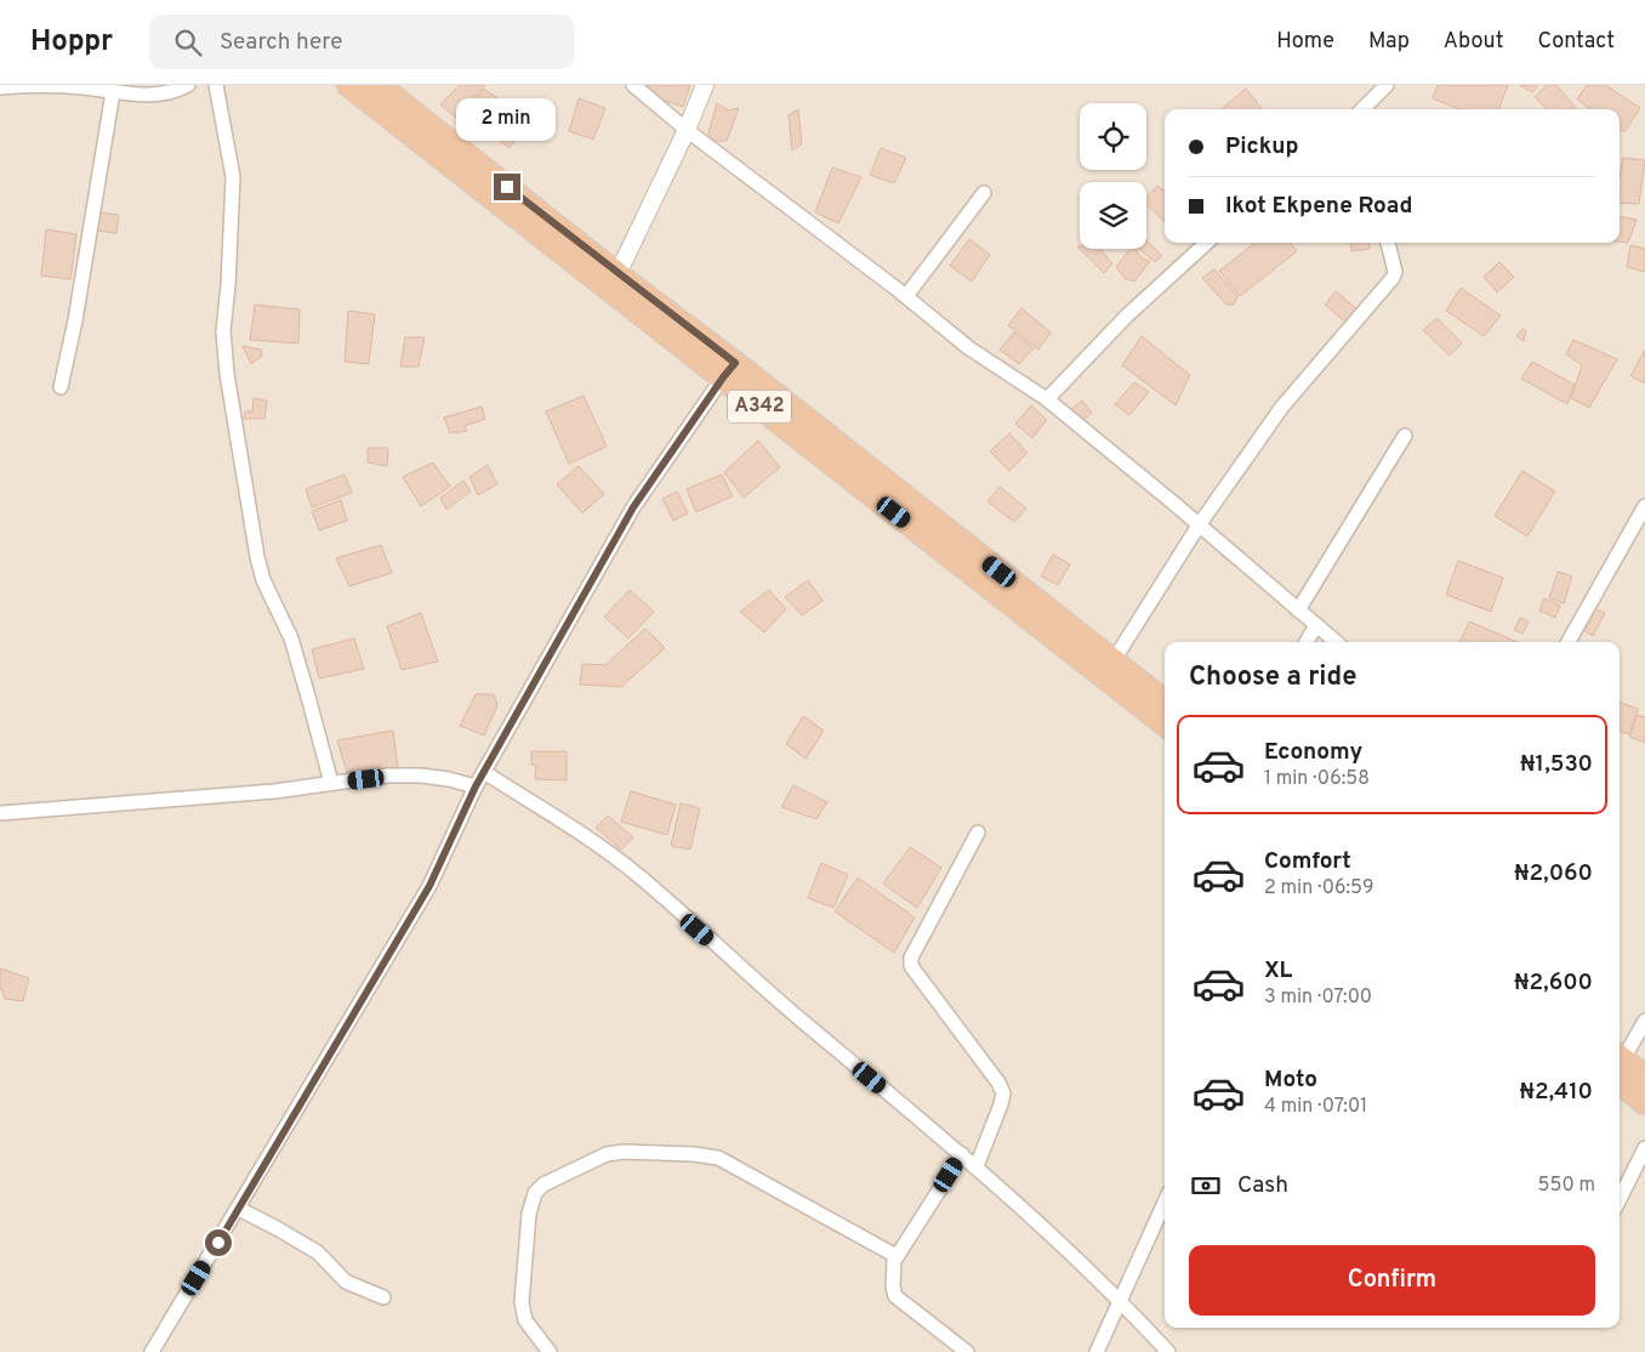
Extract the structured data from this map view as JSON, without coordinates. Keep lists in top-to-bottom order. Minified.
{"streets":{"highway":["A342"]},"page":{"header":"Hoppr","search":"Search here","nav":["Home","Map","About","Contact"],"bubble":"2 min","banner":["Pickup","Ikot Ekpene Road"],"heading":"Choose a ride","list":[{"name":"Economy","note":"1 min · 06:58","value":"₦1,530"},{"name":"Comfort","note":"2 min · 06:59","value":"₦2,060"},{"name":"XL","note":"3 min · 07:00","value":"₦2,600"},{"name":"Moto","note":"4 min · 07:01","value":"₦2,410"}],"pay":["Cash","550 m"],"buttons":"Confirm"}}
